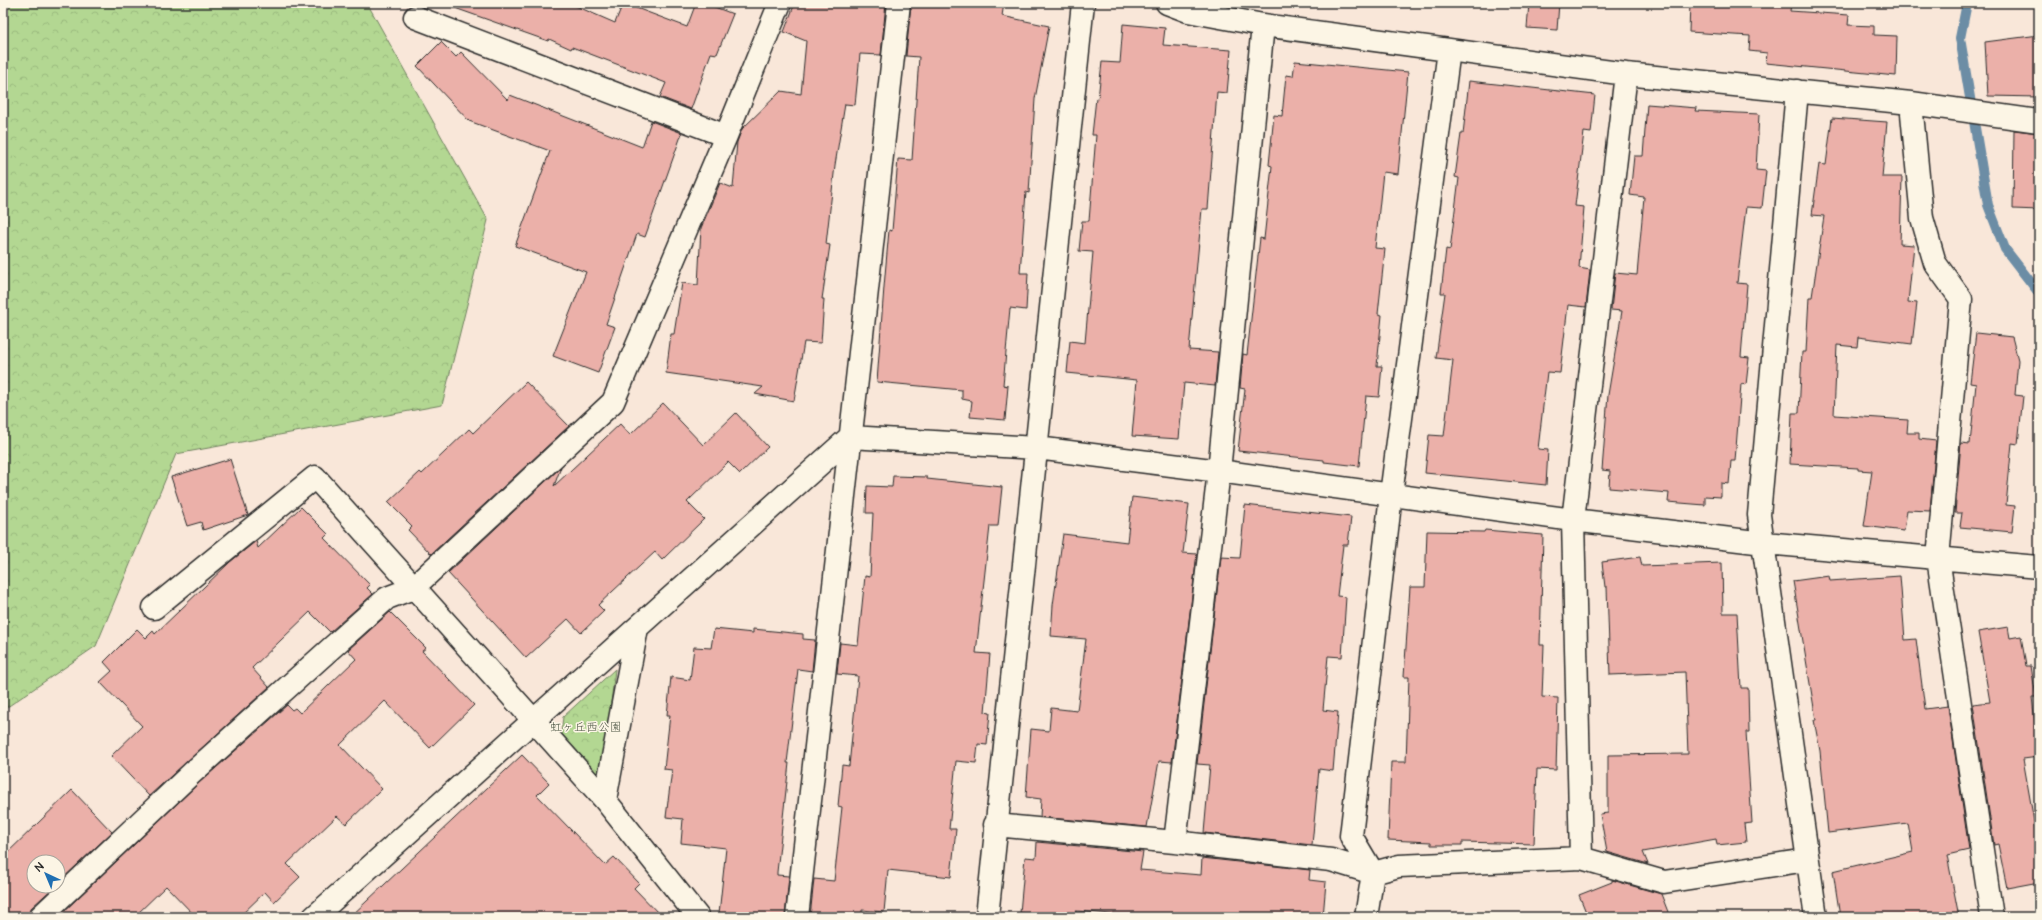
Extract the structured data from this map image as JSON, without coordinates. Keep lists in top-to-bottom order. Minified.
{"parks":["虹ヶ丘西公園"],"north":"top left"}
